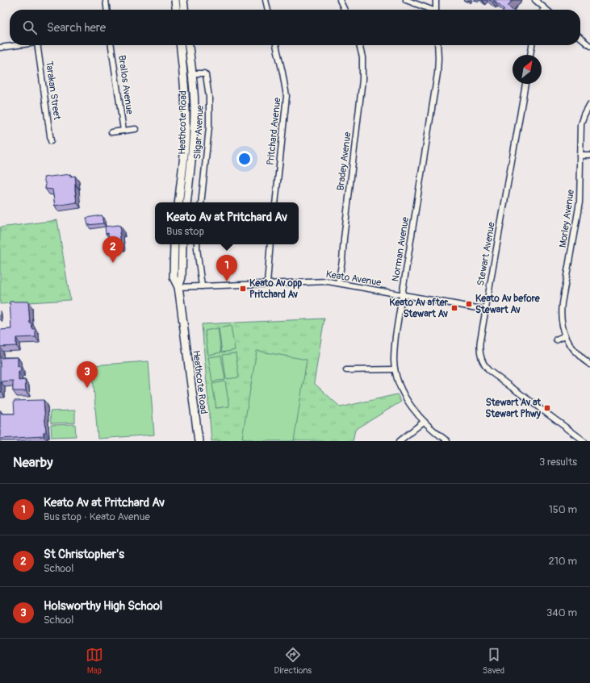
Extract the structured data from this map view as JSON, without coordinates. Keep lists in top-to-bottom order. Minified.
{"streets":{"main road":["Heathcote Road"],"street":["Brallos Avenue","Tarakan Street","Pritchard Avenue","Sligar Avenue","Bradey Avenue","Morley Avenue","Norman Avenue","Stewart Avenue","Keato Avenue"]},"crossings":[["Heathcote Road","Sligar Avenue"],["Heathcote Road","Keato Avenue"],["Bradey Avenue","Keato Avenue"],["Norman Avenue","Keato Avenue"],["Stewart Avenue","Keato Avenue"]],"places":{"transit":["Keato Av opp Pritchard Av","Keato Av before Stewart Av","Keato Av after Stewart Av","Stewart Av at Stewart Phwy"]},"north":"top right","page":{"search":"Search here","popup":["Keato Av at Pritchard Av","Bus stop"],"pins":["2","1","3"],"heading":["Nearby","3 results"],"list":[{"mark":"1","name":"Keato Av at Pritchard Av","note":"Bus stop · Keato Avenue","value":"150 m"},{"mark":"2","name":"St Christopher's","note":"School","value":"210 m"},{"mark":"3","name":"Holsworthy High School","note":"School","value":"340 m"}],"nav":["Map","Directions","Saved"]}}
